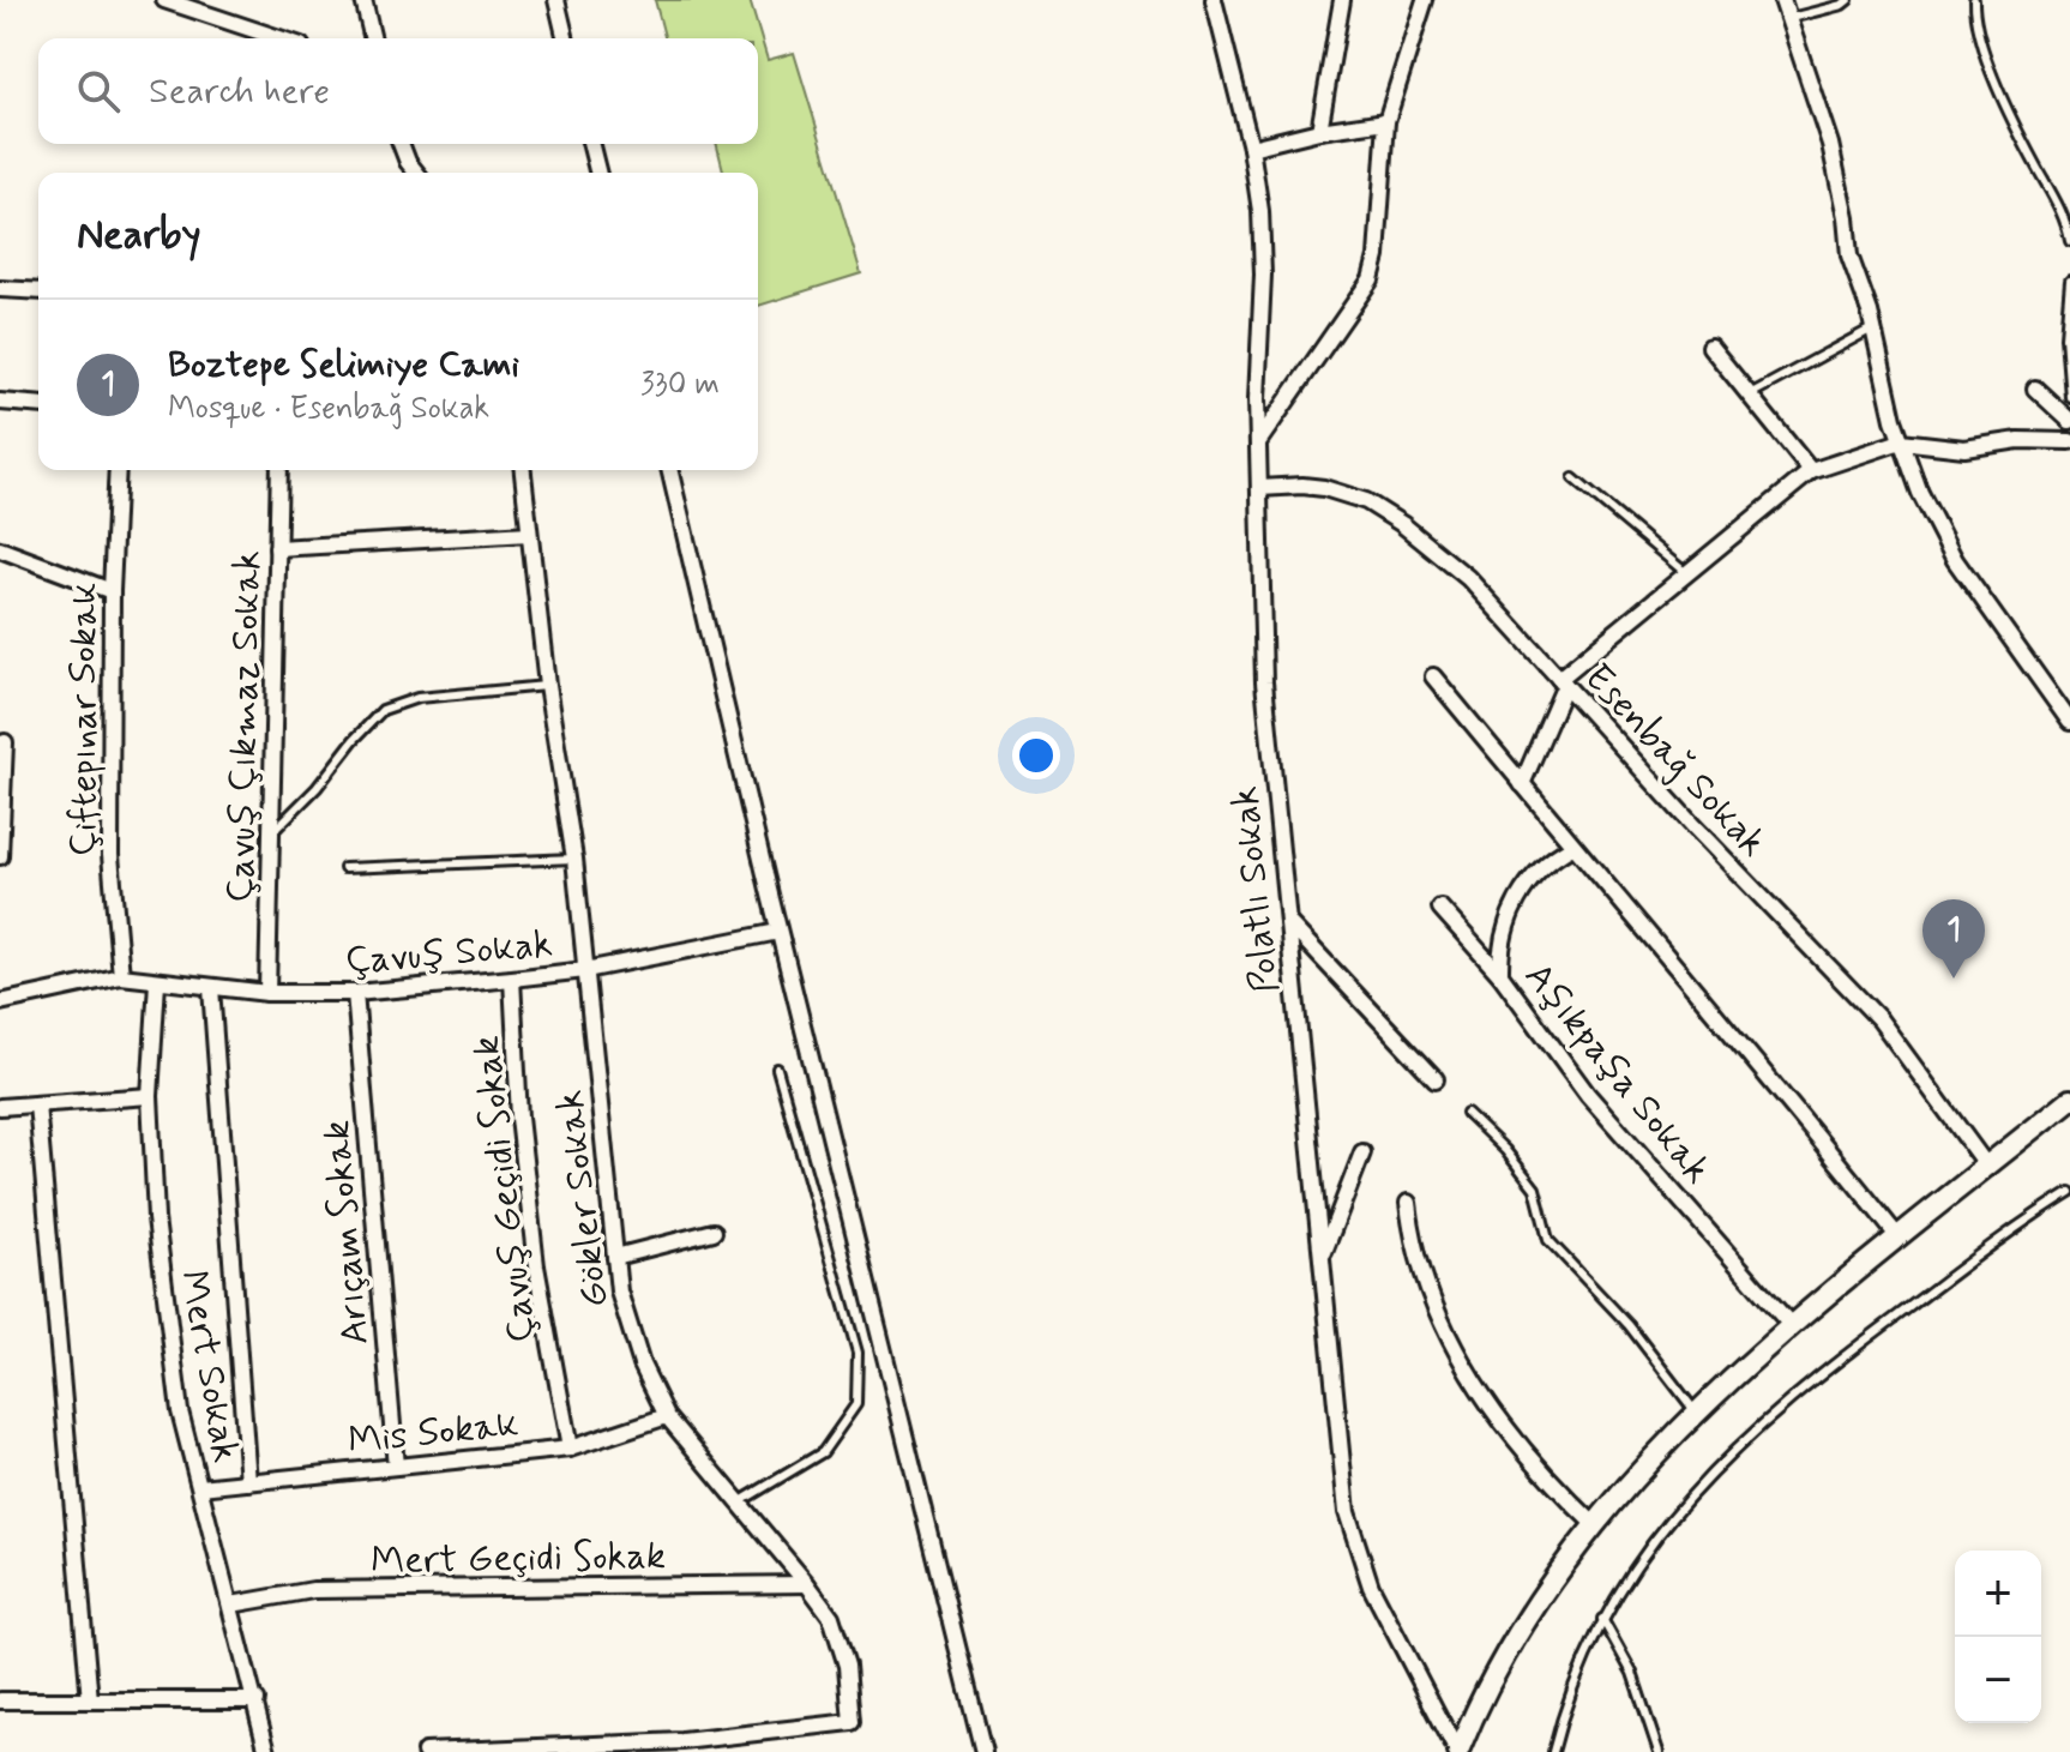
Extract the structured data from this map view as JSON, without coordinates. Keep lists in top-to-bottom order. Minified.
{"streets":{"street":["Çiftepınar Sokak","Çavuş Çıkmaz Sokak","Esenbağ Sokak","Polatlı Sokak","Çavuş Sokak","Aşıkpaşa Sokak","Çavuş Geçidi Sokak","Gökler Sokak","Arıçam Sokak","Mert Sokak","Mis Sokak","Mert Geçidi Sokak"]},"crossings":[["Çiftepınar Sokak","Çavuş Sokak"],["Çavuş Çıkmaz Sokak","Çavuş Sokak"],["Esenbağ Sokak","Polatlı Sokak"],["Çavuş Sokak","Çavuş Geçidi Sokak"],["Çavuş Sokak","Gökler Sokak"],["Çavuş Sokak","Arıçam Sokak"],["Çavuş Sokak","Mert Sokak"],["Çavuş Geçidi Sokak","Mis Sokak"],["Gökler Sokak","Mis Sokak"],["Gökler Sokak","Mert Geçidi Sokak"],["Arıçam Sokak","Mis Sokak"],["Mert Sokak","Mis Sokak"],["Mert Sokak","Mert Geçidi Sokak"]],"page":{"search":"Search here","heading":"Nearby","list":[{"mark":"1","name":"Boztepe Selimiye Cami","note":"Mosque · Esenbağ Sokak","value":"330 m"}],"pins":"1","map_buttons":["+","−"]}}
